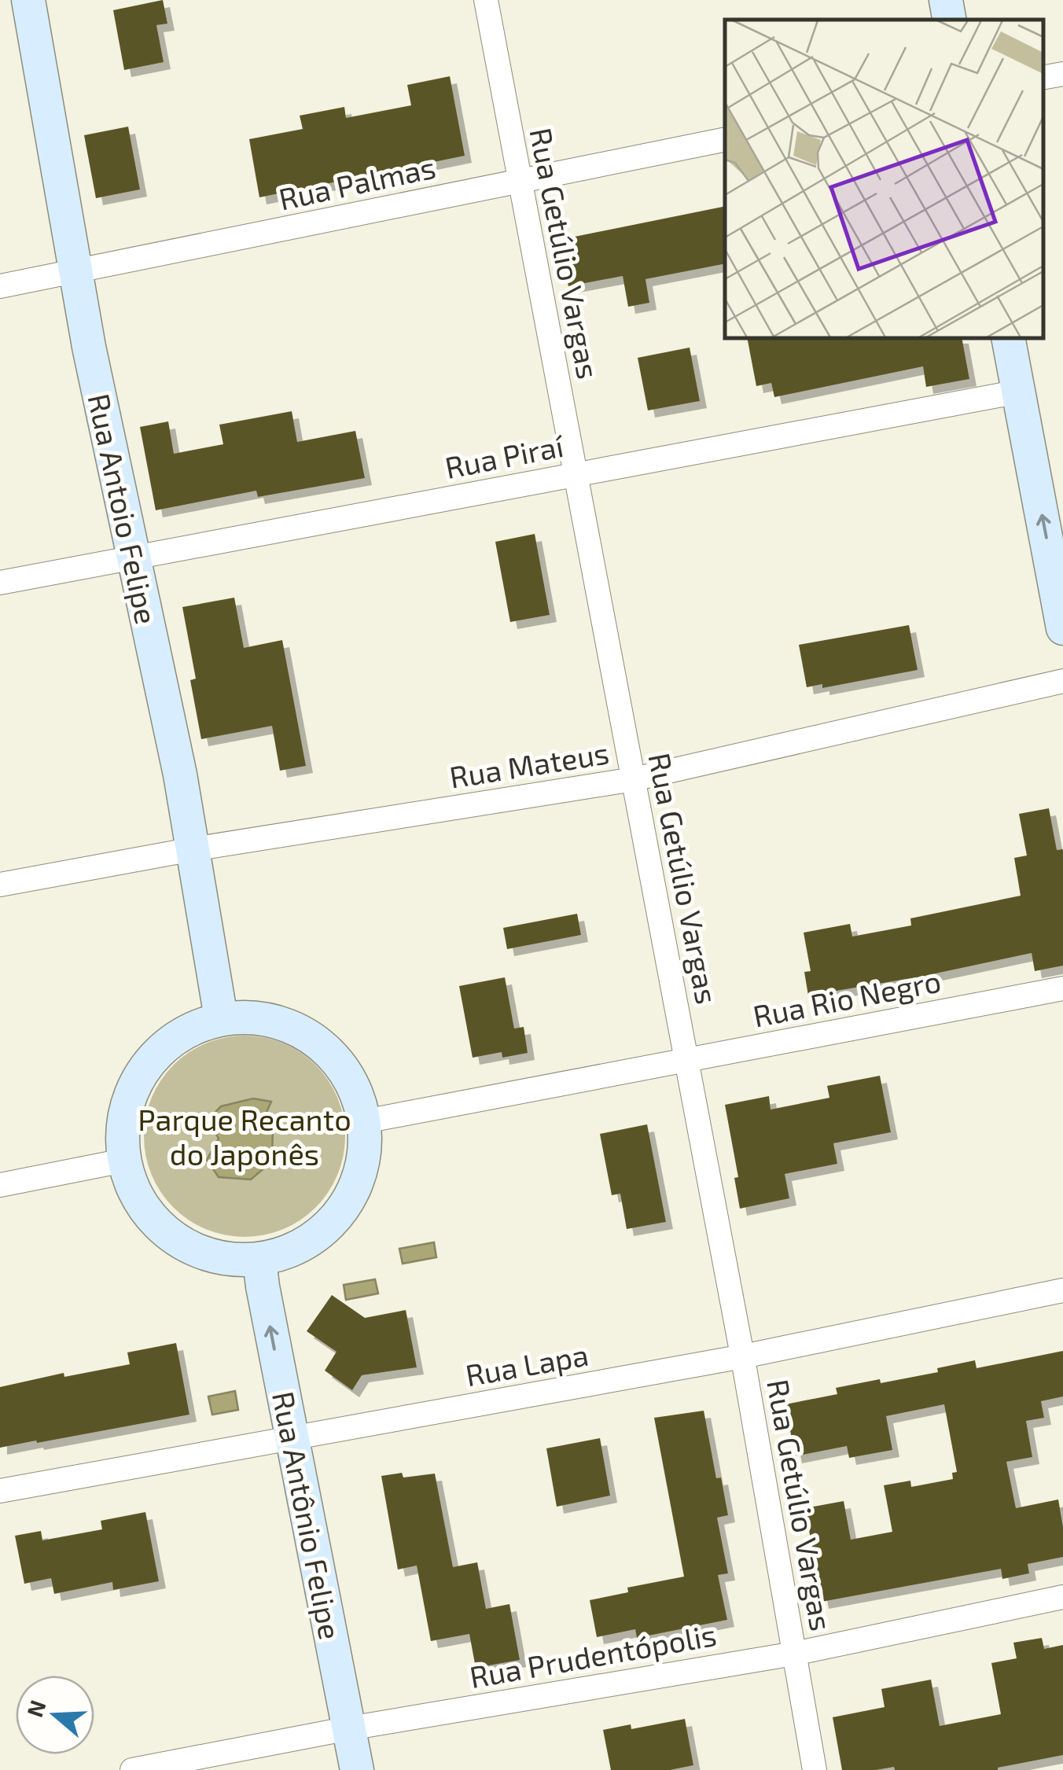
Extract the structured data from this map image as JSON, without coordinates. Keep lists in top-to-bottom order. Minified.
{"streets":{"street":["Rua Palmas","Rua Getúlio Vargas","Rua Piraí","Rua Antoio Felipe","Rua Mateus","Rua Rio Negro","Rua Lapa","Rua Antônio Felipe","Rua Prudentópolis"]},"crossings":[["Rua Palmas","Rua Getúlio Vargas"],["Rua Palmas","Rua Antoio Felipe"],["Rua Getúlio Vargas","Rua Piraí"],["Rua Getúlio Vargas","Rua Mateus"],["Rua Getúlio Vargas","Rua Rio Negro"],["Rua Getúlio Vargas","Rua Lapa"],["Rua Getúlio Vargas","Rua Prudentópolis"],["Rua Piraí","Rua Antoio Felipe"],["Rua Antoio Felipe","Rua Mateus"],["Rua Antoio Felipe","Rua Rio Negro"],["Rua Antoio Felipe","Rua Antônio Felipe"],["Rua Rio Negro","Rua Antônio Felipe"],["Rua Lapa","Rua Antônio Felipe"],["Rua Antônio Felipe","Rua Prudentópolis"]],"one_way":["Rua Antônio Felipe"],"parks":["Parque Recanto do Japonês"],"north":"left"}
